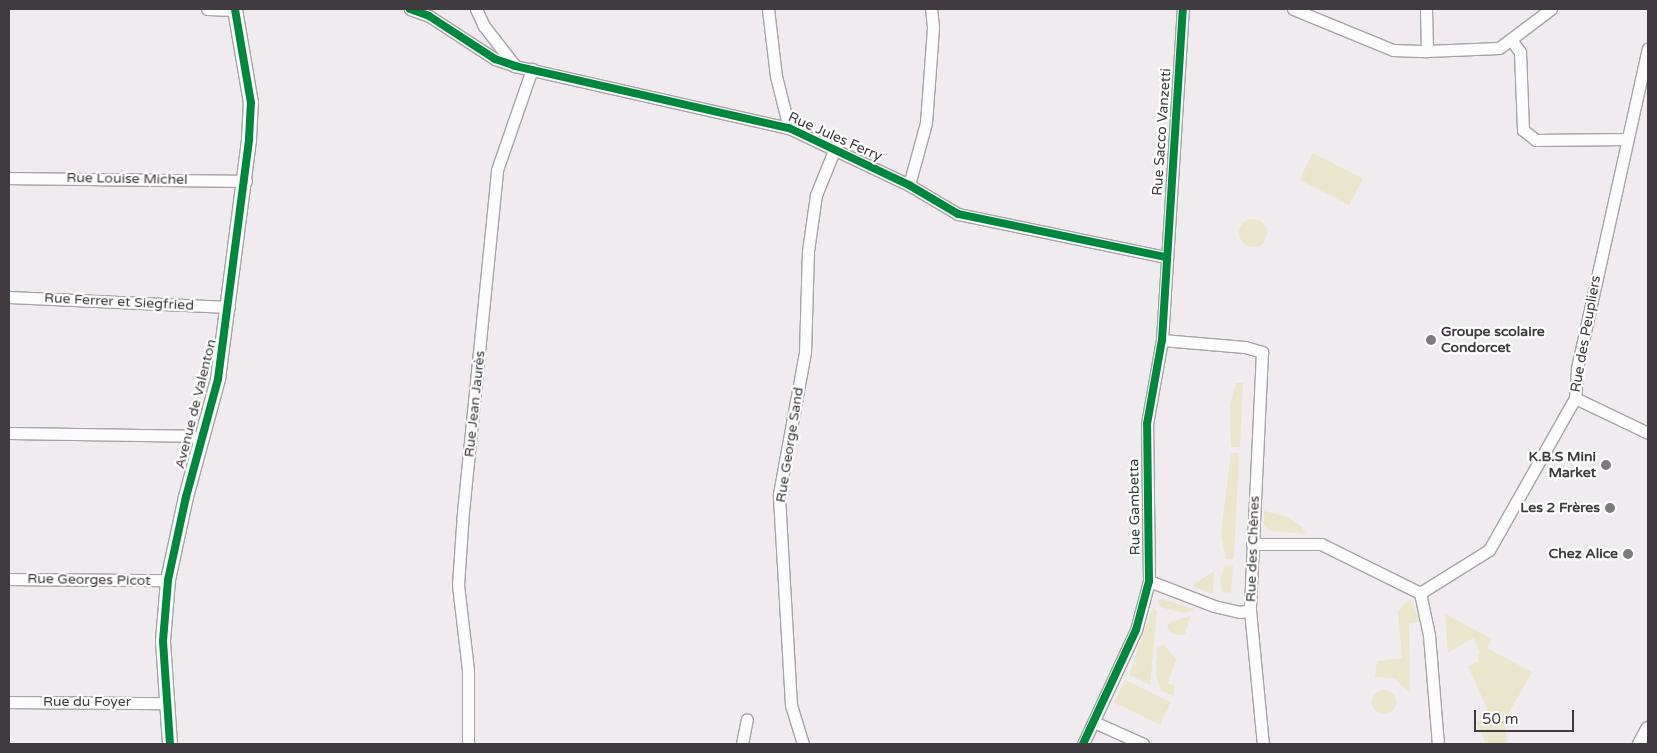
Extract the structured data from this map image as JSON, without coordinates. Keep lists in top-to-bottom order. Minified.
{"streets":{"street":["Rue Sacco Vanzetti","Rue Jules Ferry","Rue Louise Michel","Rue Ferrer et Siegfried","Rue des Peupliers","Avenue de Valenton","Rue Jean Jaurès","Rue George Sand","Rue Gambetta","Rue des Chênes","Rue Georges Picot","Rue du Foyer"]},"crossings":[["Rue Sacco Vanzetti","Rue Jules Ferry"],["Rue Sacco Vanzetti","Rue Gambetta"],["Rue Jules Ferry","Rue Jean Jaurès"],["Rue Jules Ferry","Rue George Sand"],["Rue Jules Ferry","Rue Gambetta"],["Rue Louise Michel","Avenue de Valenton"],["Rue Ferrer et Siegfried","Avenue de Valenton"],["Avenue de Valenton","Rue Georges Picot"],["Avenue de Valenton","Rue du Foyer"],["Rue Gambetta","Rue des Chênes"]],"places":["Groupe scolaire Condorcet","K.B.S Mini Market","Les 2 Frères","Chez Alice"],"scale_bar":"50 m"}
